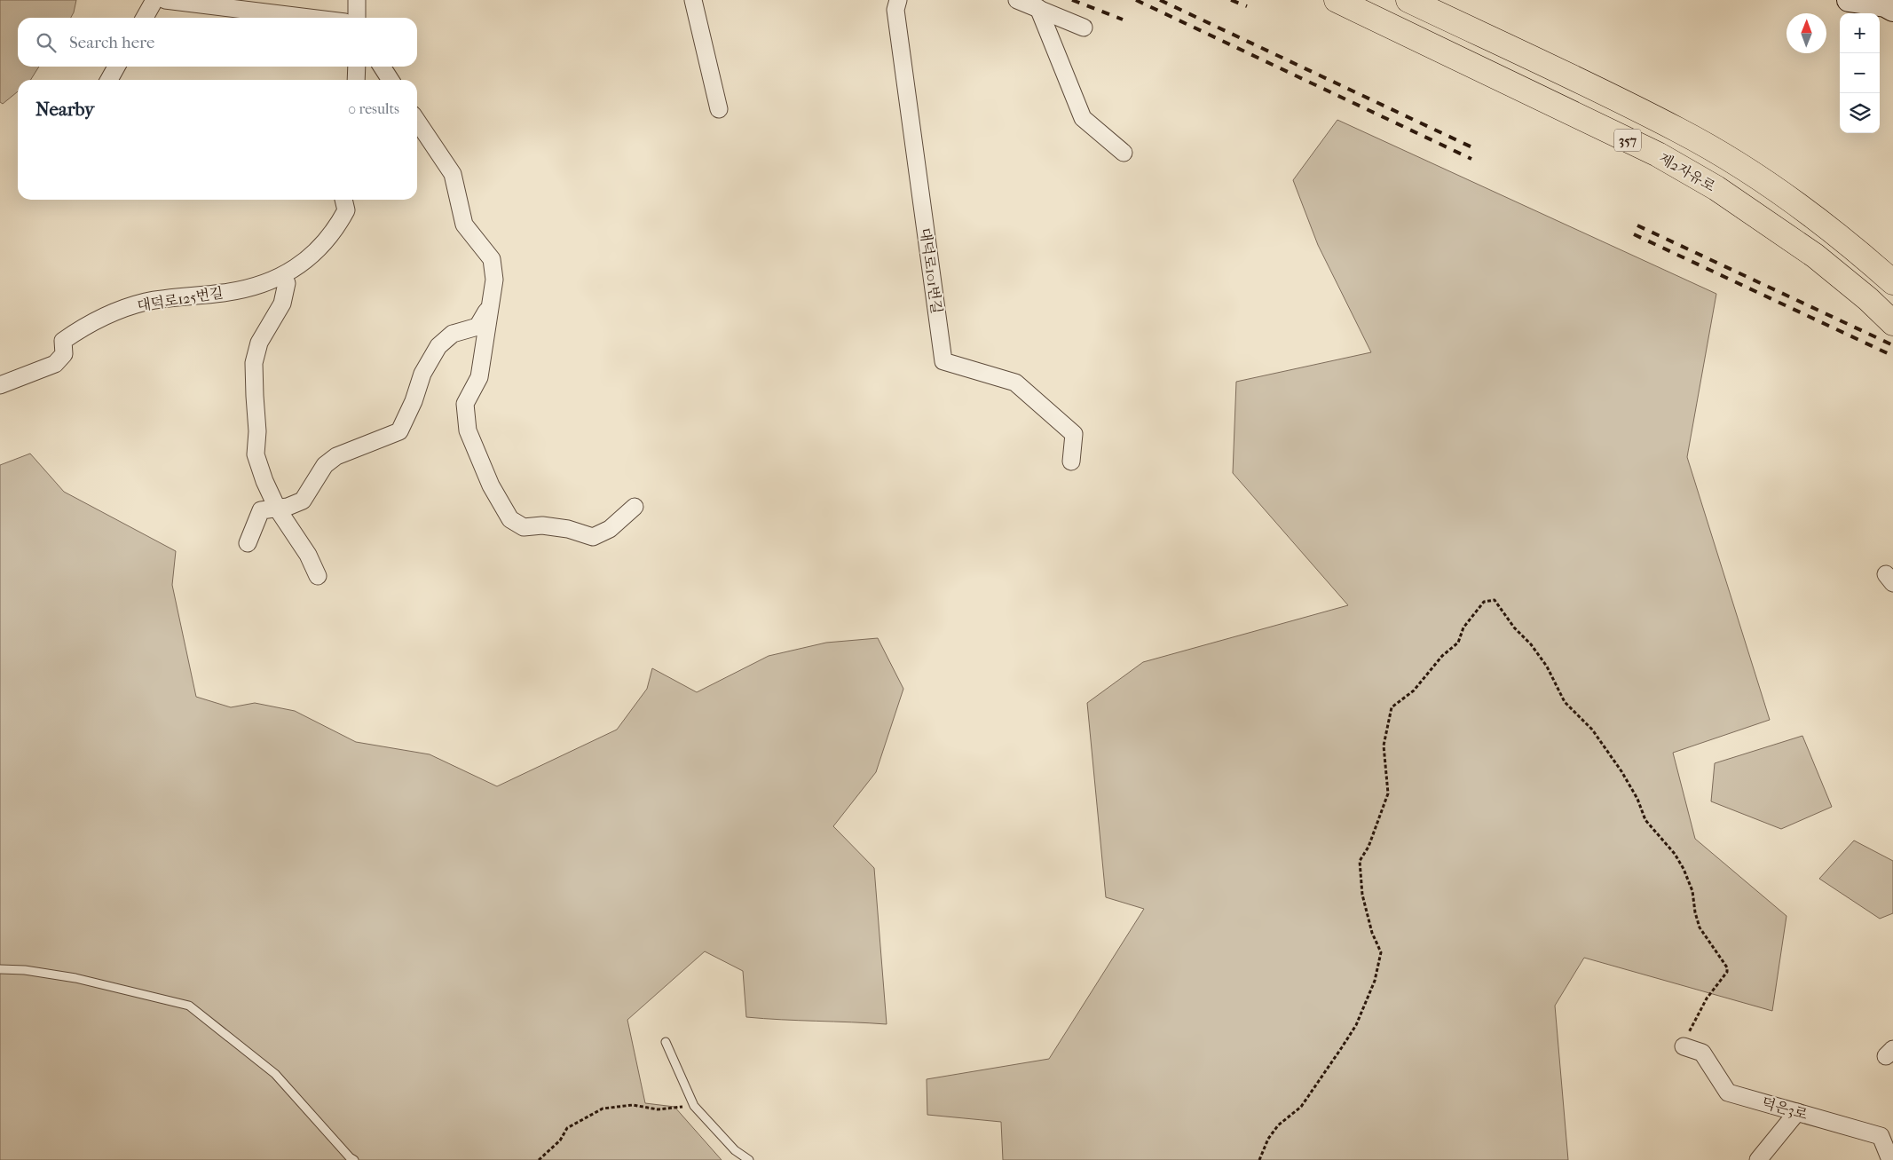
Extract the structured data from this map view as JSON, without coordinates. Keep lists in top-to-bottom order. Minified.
{"streets":{"highway":["357","제2자유로"],"street":["대덕로101번길","대덕로125번길","덕은3로"]},"north":"top","page":{"map_buttons":["+","−"],"search":"Search here","heading":["Nearby","0 results"]}}
